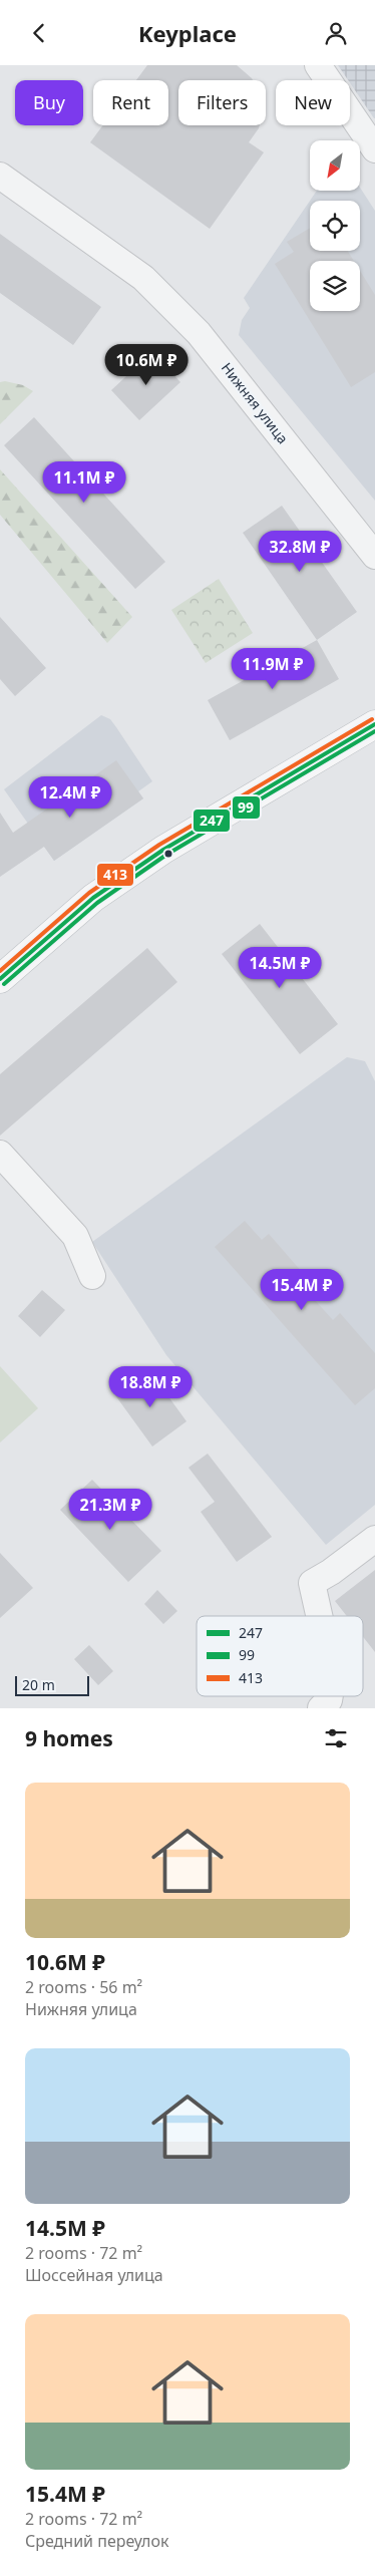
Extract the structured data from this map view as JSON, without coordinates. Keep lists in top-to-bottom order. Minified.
{"streets":{"street":["Нижняя улица"]},"lines":["transit line 413","transit line 247","transit line 99"],"legend":["247","99","413"],"scale_bar":"20 m","north":"bottom left","page":{"header":"Keyplace","chip":["Buy","Rent","Filters","New"],"price":["10.6M ₽","11.1M ₽","32.8M ₽","11.9M ₽","12.4M ₽","14.5M ₽","15.4M ₽","18.8M ₽","21.3M ₽"],"scale":"20 m","heading":"9 homes","list":[{"name":"10.6M ₽","note":"2 rooms · 56 m² · Нижняя улица"},{"name":"14.5M ₽","note":"2 rooms · 72 m² · Шоссейная улица"},{"name":"15.4M ₽","note":"2 rooms · 72 m² · Средний переулок"}]}}
